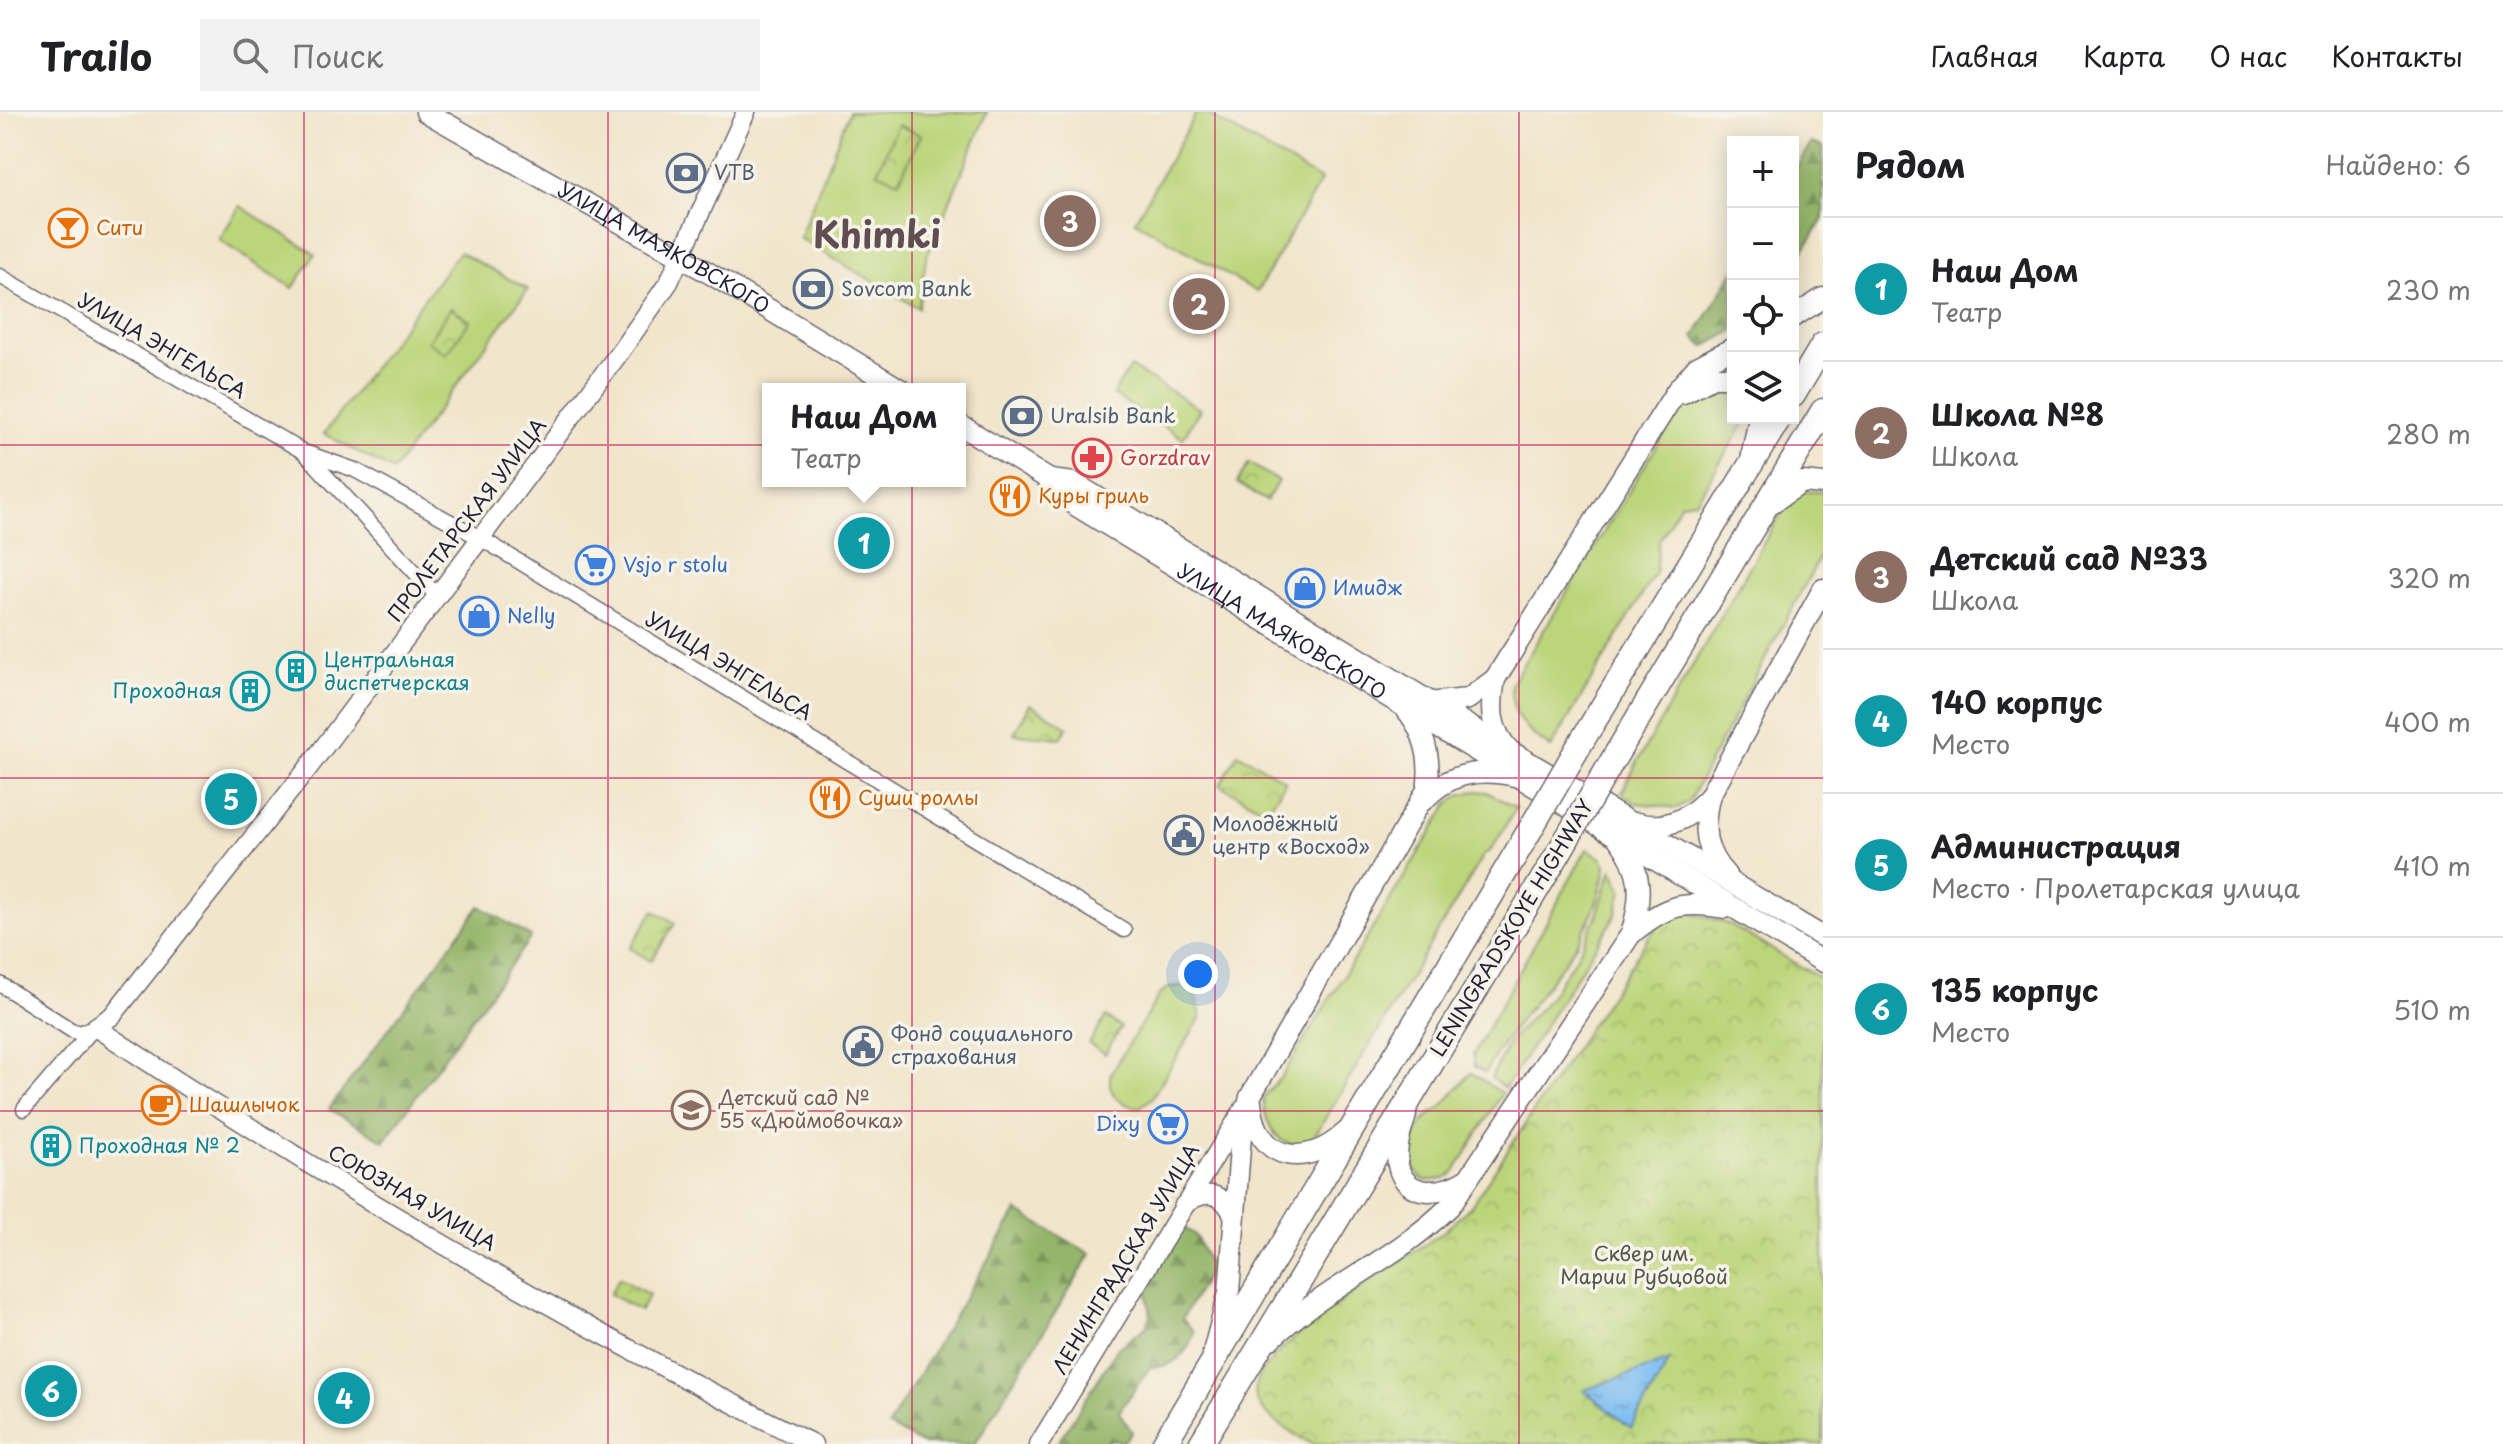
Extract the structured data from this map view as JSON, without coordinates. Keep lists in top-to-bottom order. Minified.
{"streets":{"highway":["LENINGRADSKOYE HIGHWAY"],"main road":["УЛИЦА МАЯКОВСКОГО"],"street":["УЛИЦА ЭНГЕЛЬСА","ПРОЛЕТАРСКАЯ УЛИЦА","СОЮЗНАЯ УЛИЦА","ЛЕНИНГРАДСКАЯ УЛИЦА"]},"crossings":[["УЛИЦА МАЯКОВСКОГО","ПРОЛЕТАРСКАЯ УЛИЦА"],["УЛИЦА ЭНГЕЛЬСА","ПРОЛЕТАРСКАЯ УЛИЦА"],["ПРОЛЕТАРСКАЯ УЛИЦА","СОЮЗНАЯ УЛИЦА"]],"districts":["Khimki"],"parks":["Сквер им. Марии Рубцовой"],"places":{"bank":["VTB","Sovcom Bank","Uralsib Bank"],"bar":["Сити"],"pharmacy":["Gorzdrav"],"restaurant":["Куры гриль","Суши роллы"],"supermarket":["Vsjo r stolu","Dixy"],"shop":["Имидж","Nelly"],"building":["Центральная диспетчерская","Проходная","Проходная № 2"],"public building":["Молодёжный центр «Восход»","Фонд социального страхования"],"cafe":["Шашлычок"],"school or university":["Детский сад № 55 «Дюймовочка»"]},"page":{"header":"Trailo","search":"Поиск","nav":["Главная","Карта","О нас","Контакты"],"heading":["Рядом","Найдено: 6"],"map_buttons":["+","−"],"pins":["3","2","1","5","6","4"],"list":[{"mark":"1","name":"Наш Дом","note":"Театр","value":"230 m"},{"mark":"2","name":"Школа №8","note":"Школа","value":"280 m"},{"mark":"3","name":"Детский сад №33","note":"Школа","value":"320 m"},{"mark":"4","name":"140 корпус","note":"Место","value":"400 m"},{"mark":"5","name":"Администрация","note":"Место · Пролетарская улица","value":"410 m"},{"mark":"6","name":"135 корпус","note":"Место","value":"510 m"}],"popup":["Наш Дом","Театр"]}}
